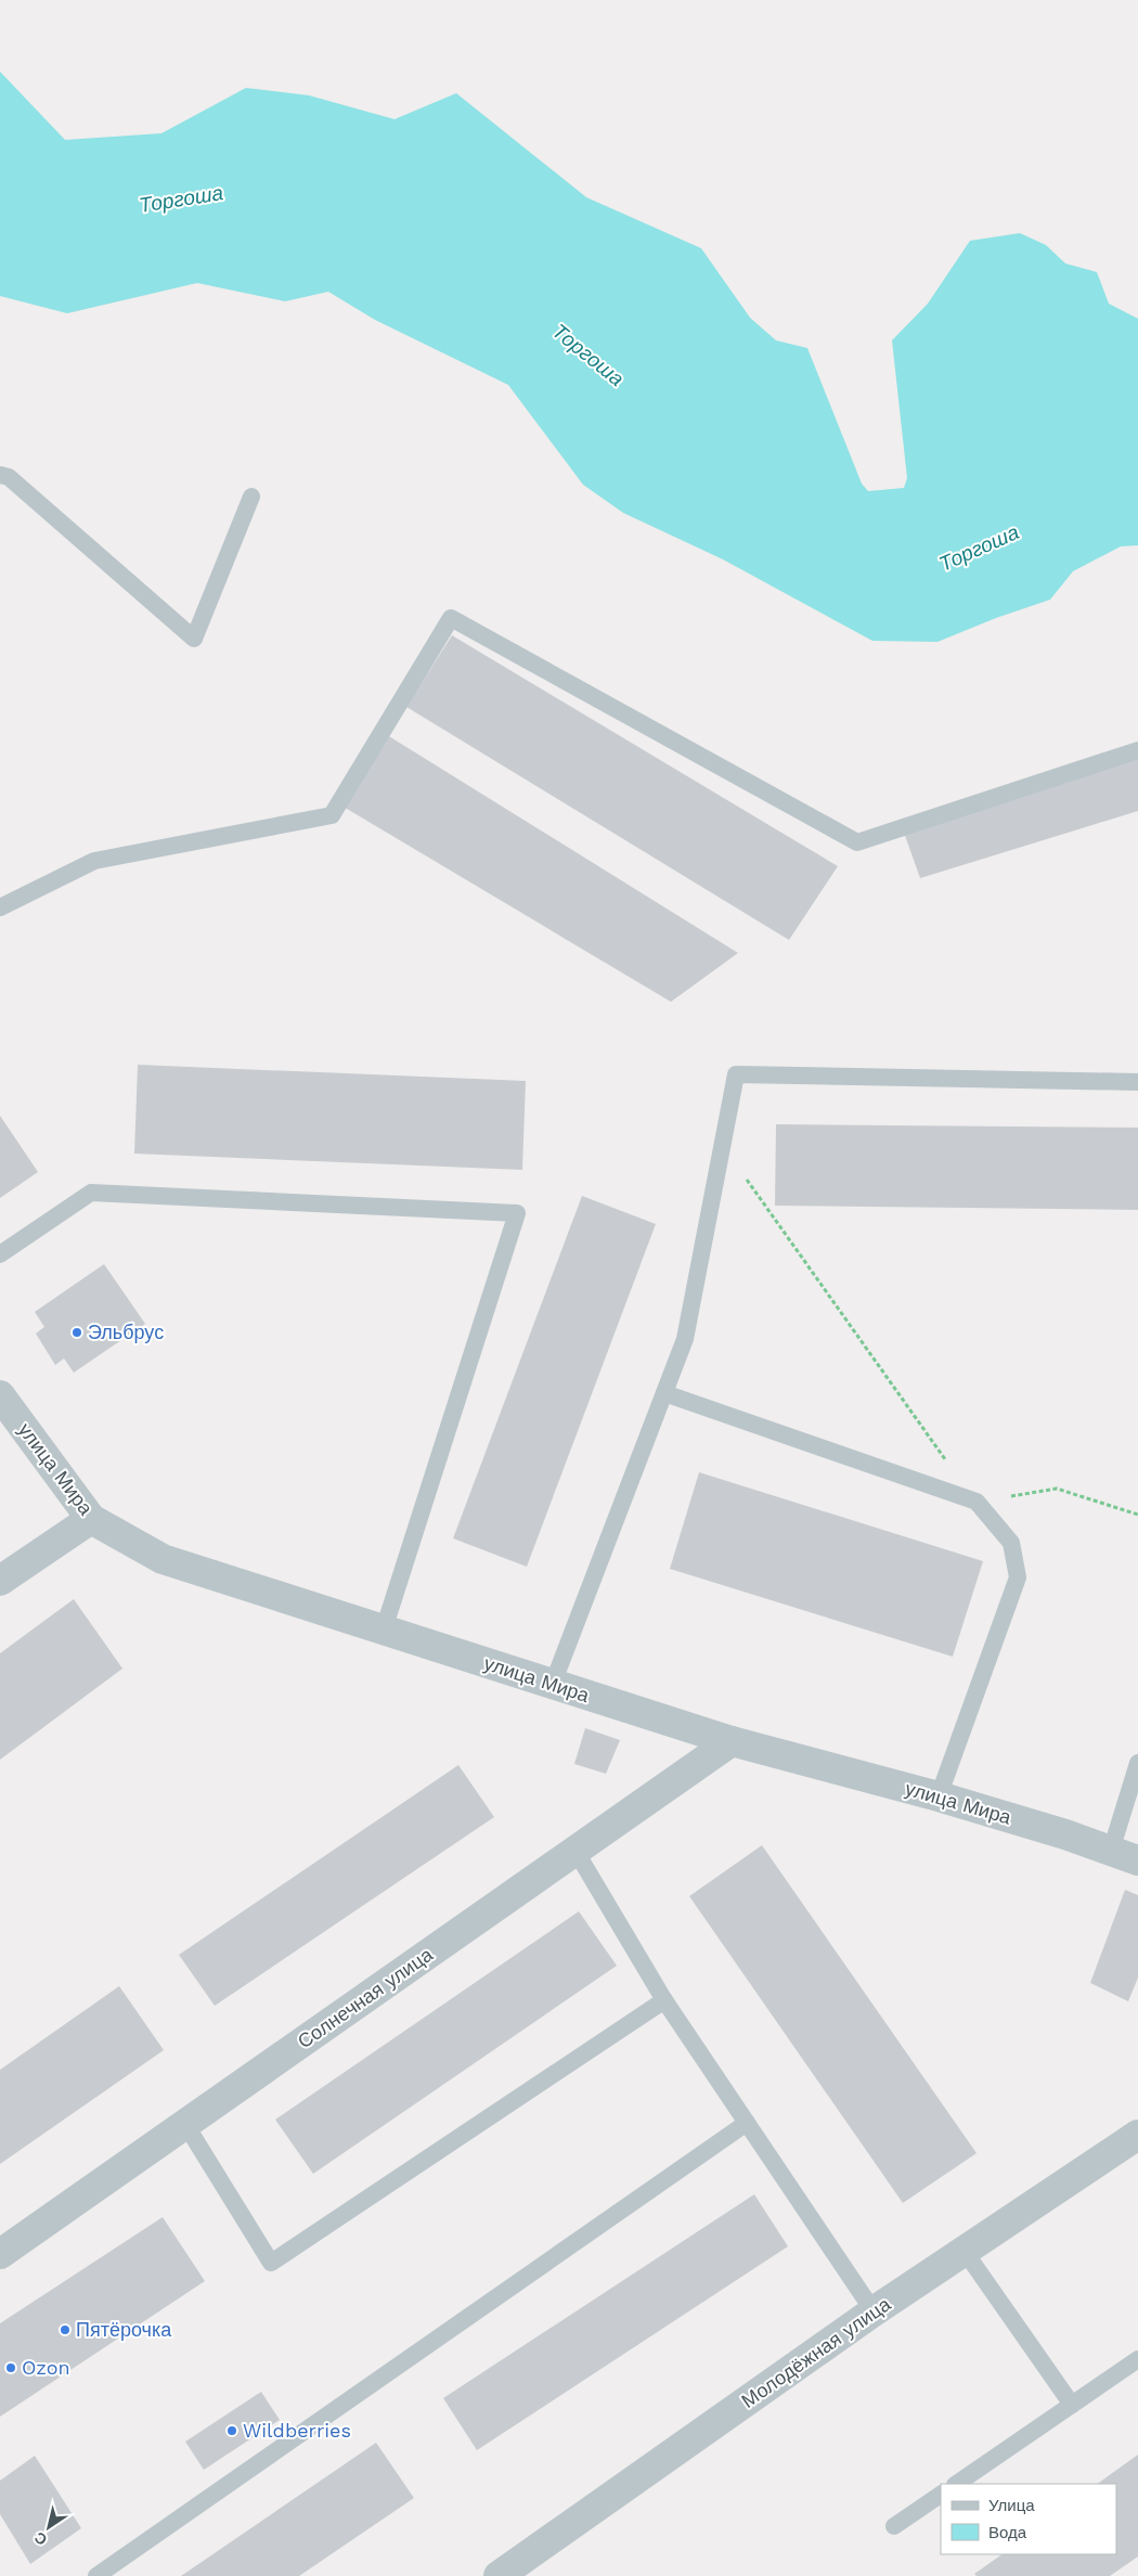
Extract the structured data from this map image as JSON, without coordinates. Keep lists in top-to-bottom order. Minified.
{"streets":{"street":["улица Мира","Солнечная улица","Молодёжная улица"]},"crossings":[["улица Мира","Солнечная улица"]],"water":["Торгоша"],"places":["Эльбрус","Пятёрочка","Ozon","Wildberries"],"legend":["Улица","Вода"],"north":"bottom left"}
